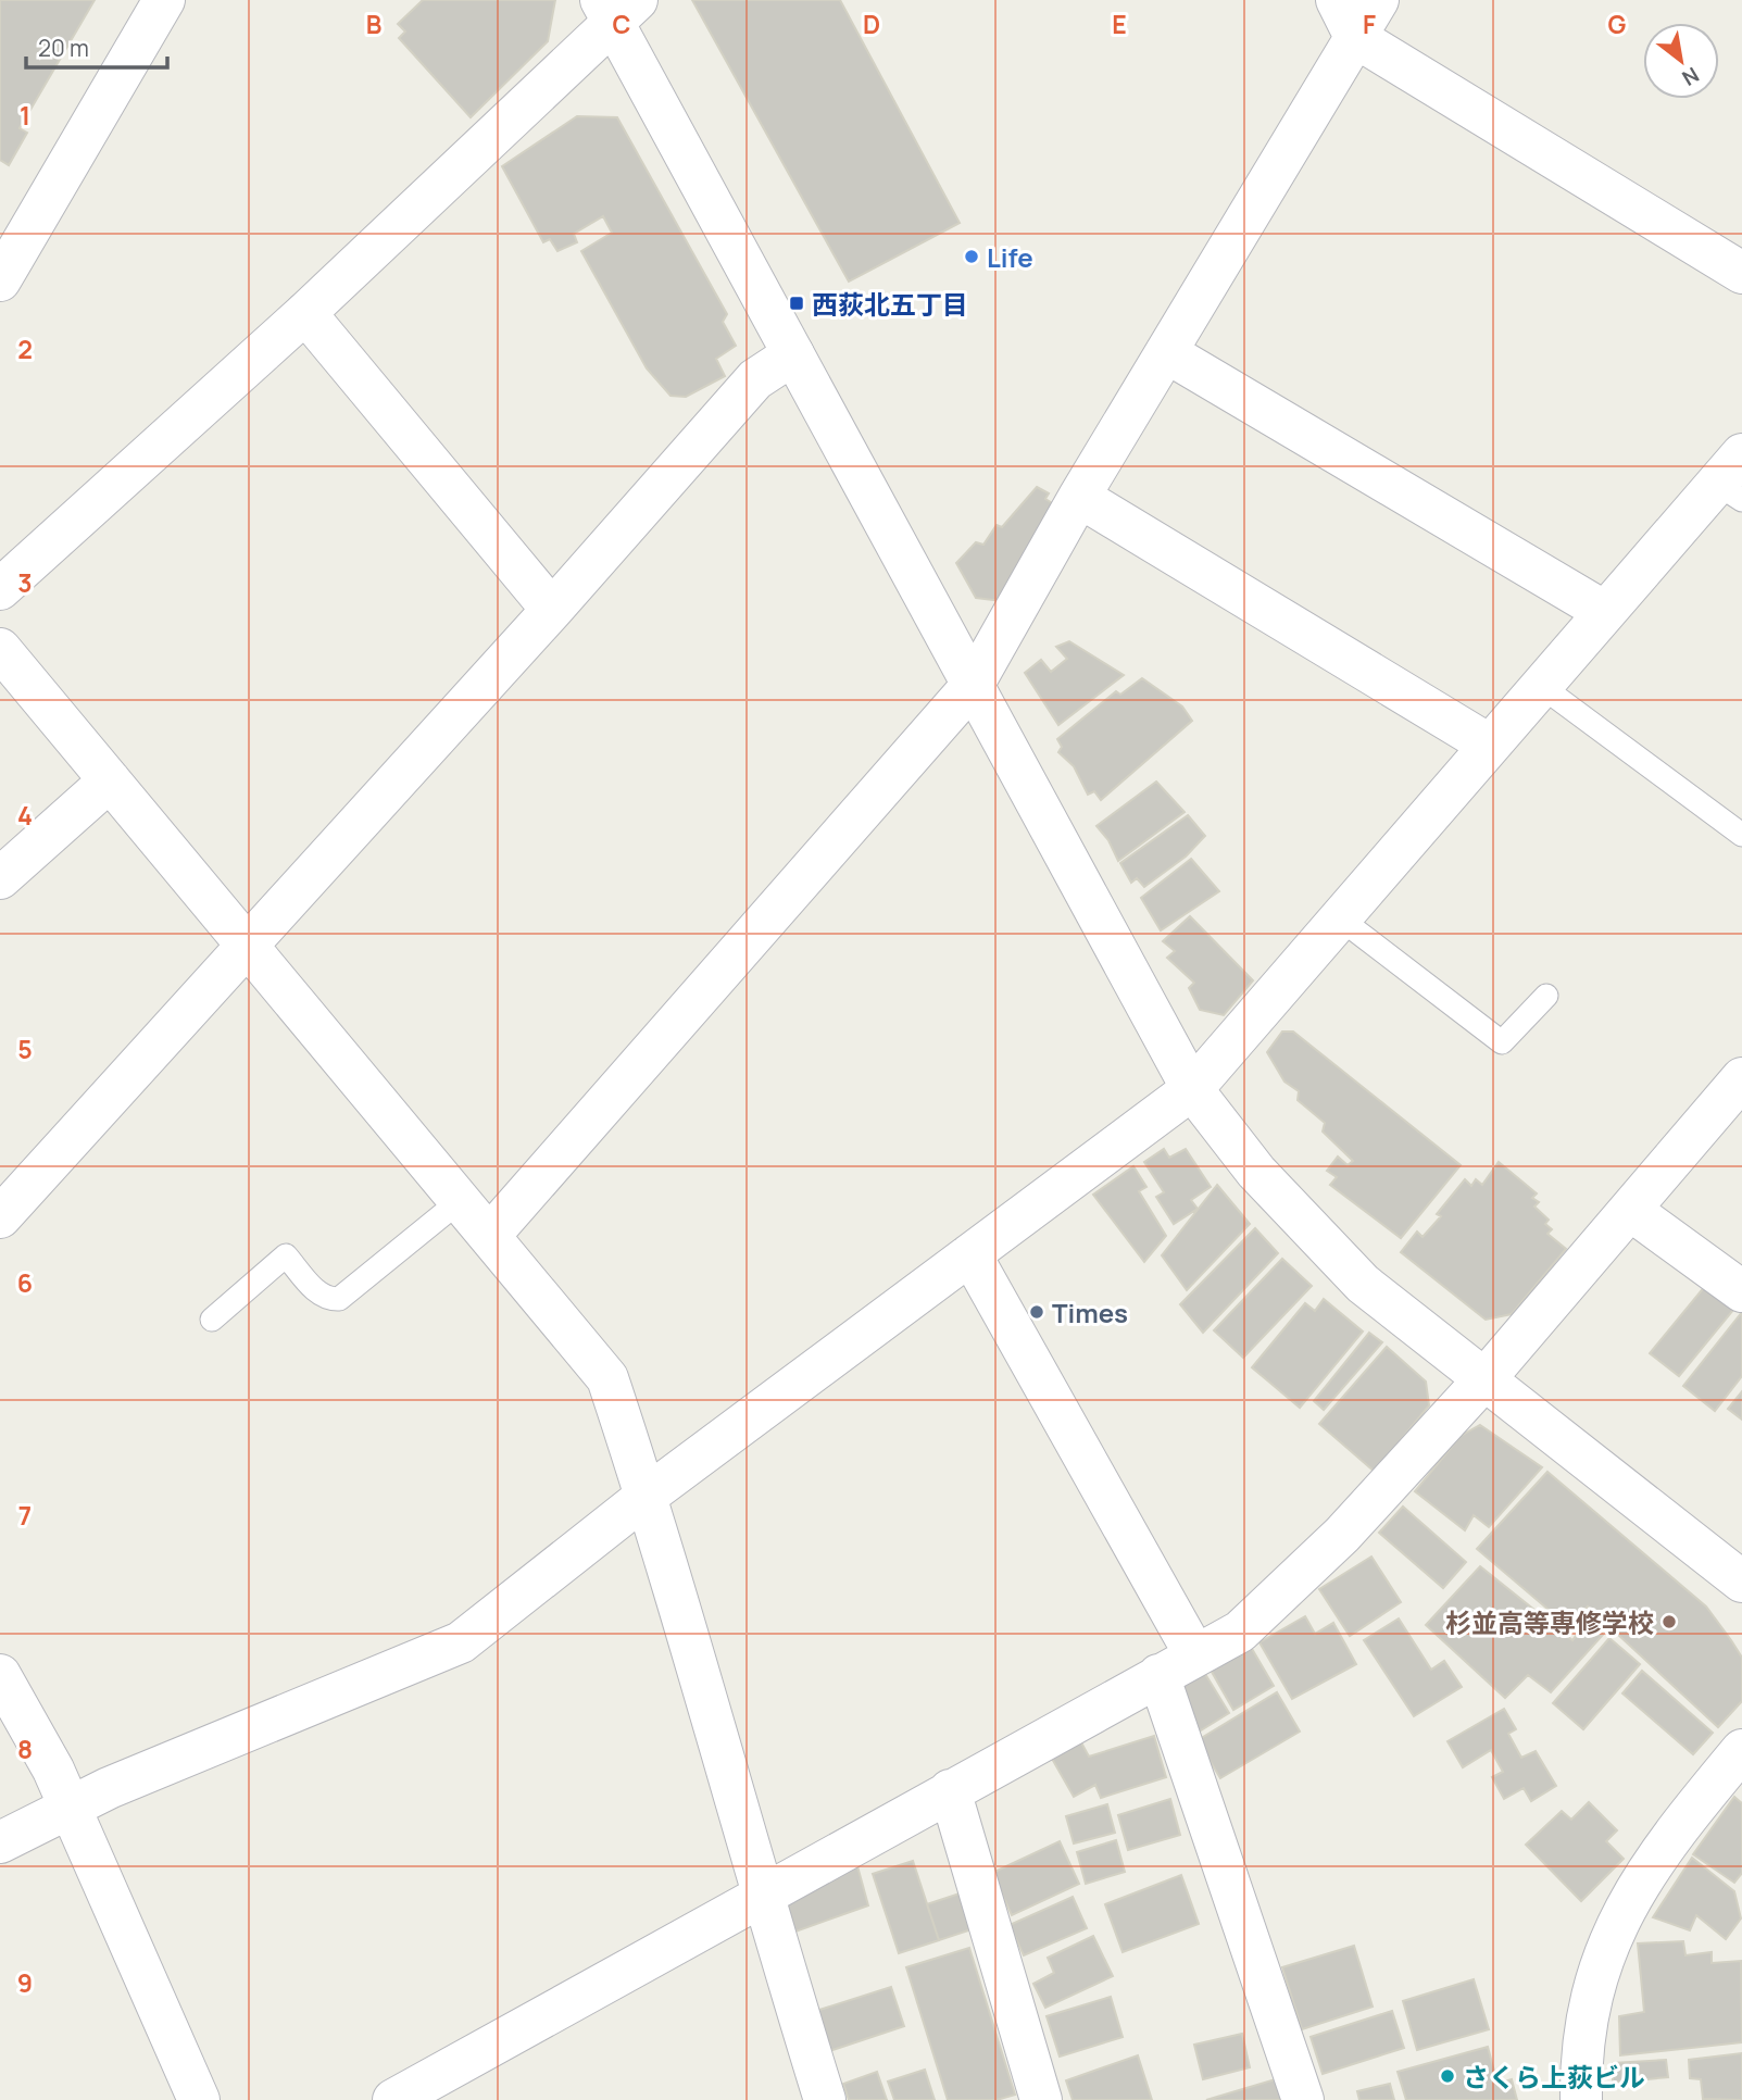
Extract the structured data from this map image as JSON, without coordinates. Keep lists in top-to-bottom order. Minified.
{"places":{"other":["Life","Times","杉並高等専修学校","さくら上荻ビル"],"transit":["西荻北五丁目"]},"scale_bar":"20 m","north":"bottom right","grid":{"columns":["B","C","D","E","F","G"],"rows":["1","2","3","4","5","6","7","8","9"]}}
